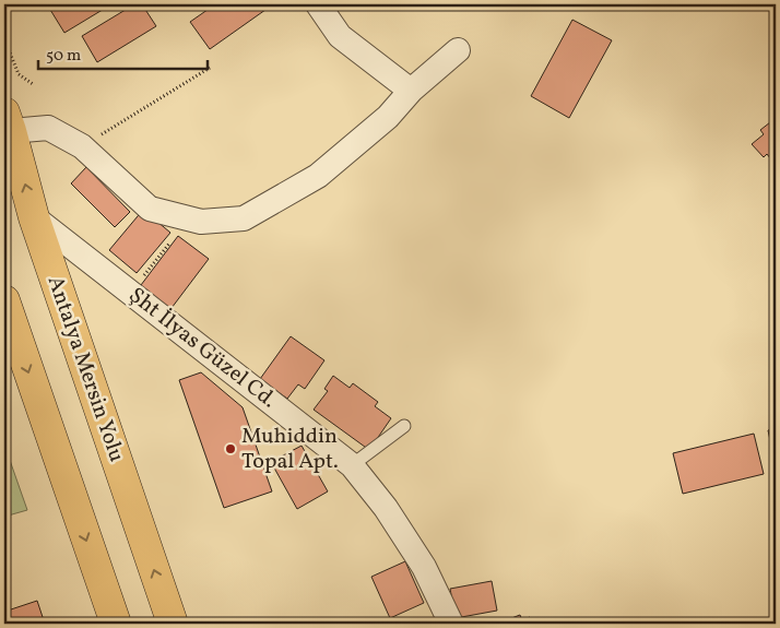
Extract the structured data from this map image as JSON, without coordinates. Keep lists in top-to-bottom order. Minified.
{"streets":{"highway":["Antalya Mersin Yolu"],"street":["Şht İlyas Güzel Cd."]},"crossings":[["Şht İlyas Güzel Cd.","Antalya Mersin Yolu"]],"places":["Muhiddin Topal Apt."],"scale_bar":"50 m"}
